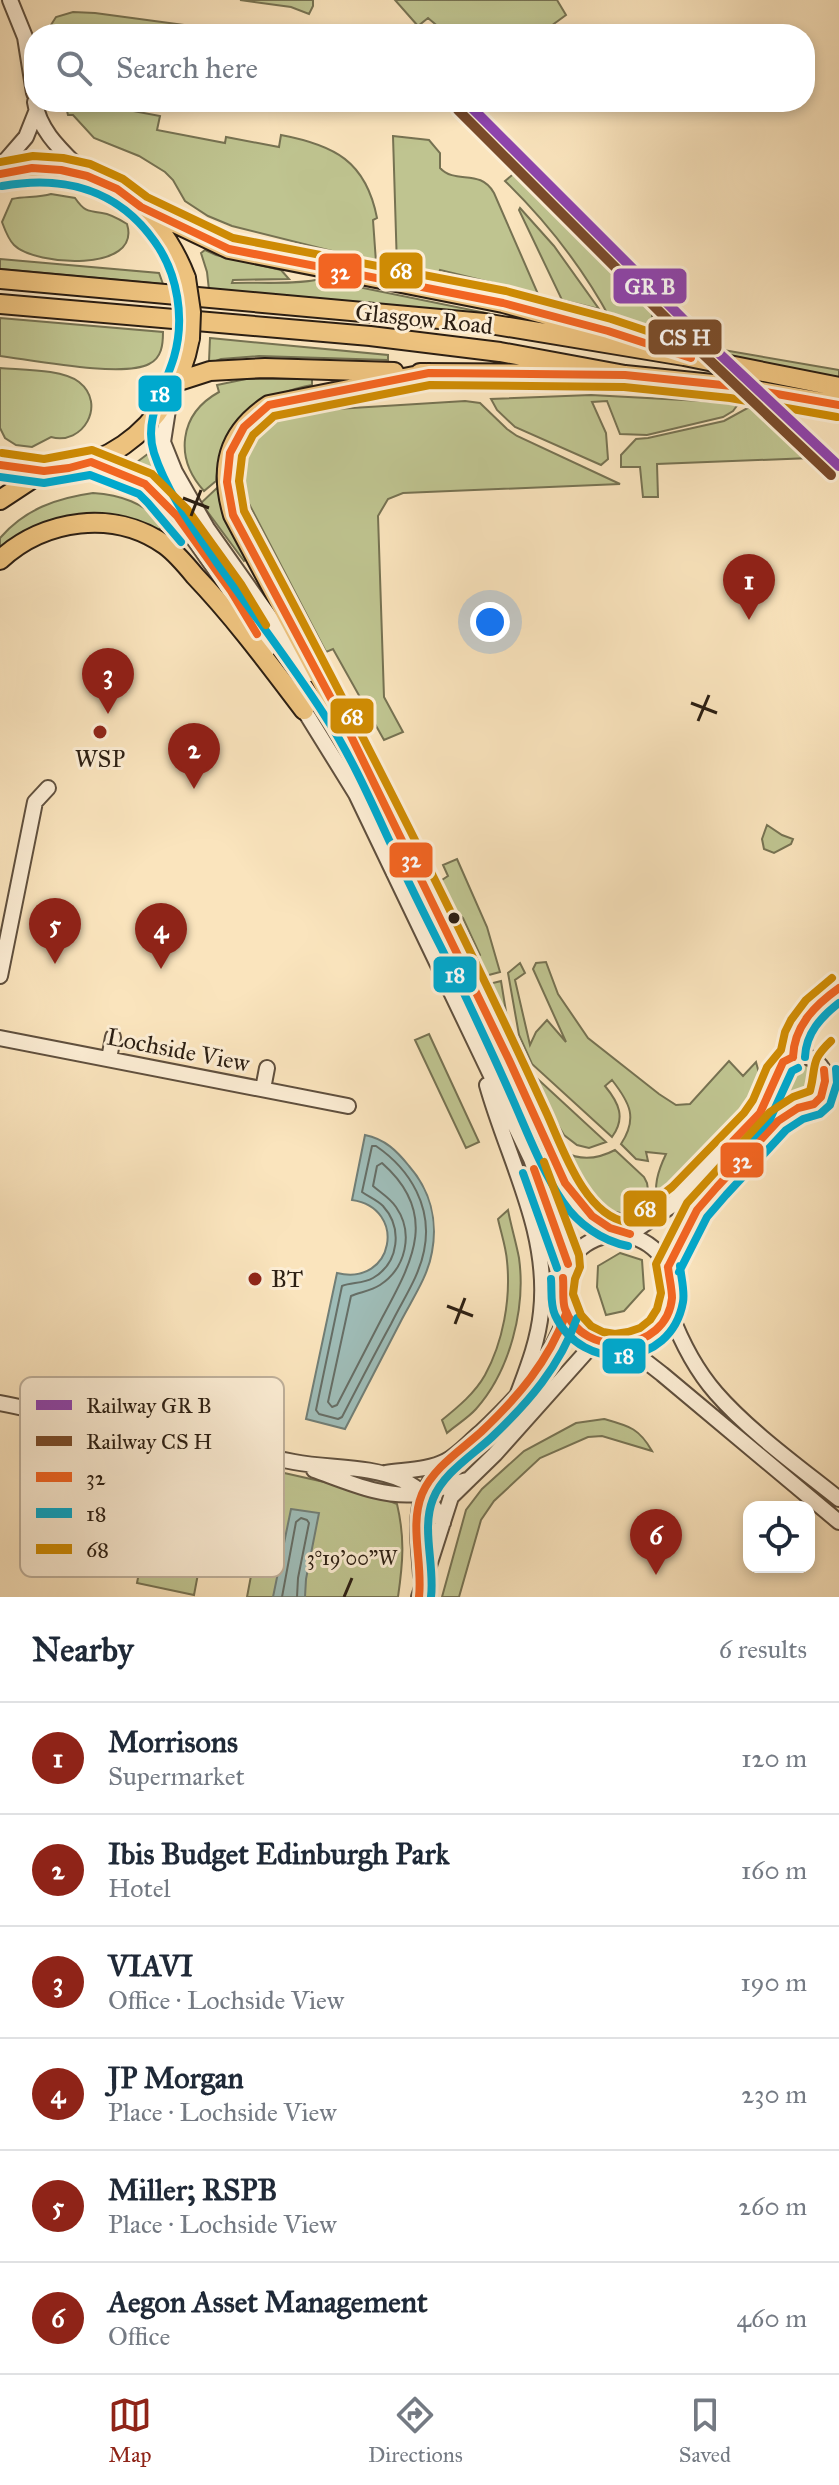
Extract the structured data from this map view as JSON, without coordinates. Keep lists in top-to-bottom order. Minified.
{"streets":{"main road":["Glasgow Road"],"street":["Lochside View"]},"places":["WSP","BT"],"lines":["transit line 68","transit line 32","transit line 18"],"legend":["Railway GR B","Railway CS H","32","18","68"],"page":{"search":"Search here","pins":["1","3","2","5","4","6"],"heading":["Nearby","6 results"],"list":[{"mark":"1","name":"Morrisons","note":"Supermarket","value":"120 m"},{"mark":"2","name":"Ibis Budget Edinburgh Park","note":"Hotel","value":"160 m"},{"mark":"3","name":"VIAVI","note":"Office · Lochside View","value":"190 m"},{"mark":"4","name":"JP Morgan","note":"Place · Lochside View","value":"230 m"},{"mark":"5","name":"Miller; RSPB","note":"Place · Lochside View","value":"260 m"},{"mark":"6","name":"Aegon Asset Management","note":"Office","value":"460 m"}],"nav":["Map","Directions","Saved"]},"coordinates":["3°19'00\"W"]}
